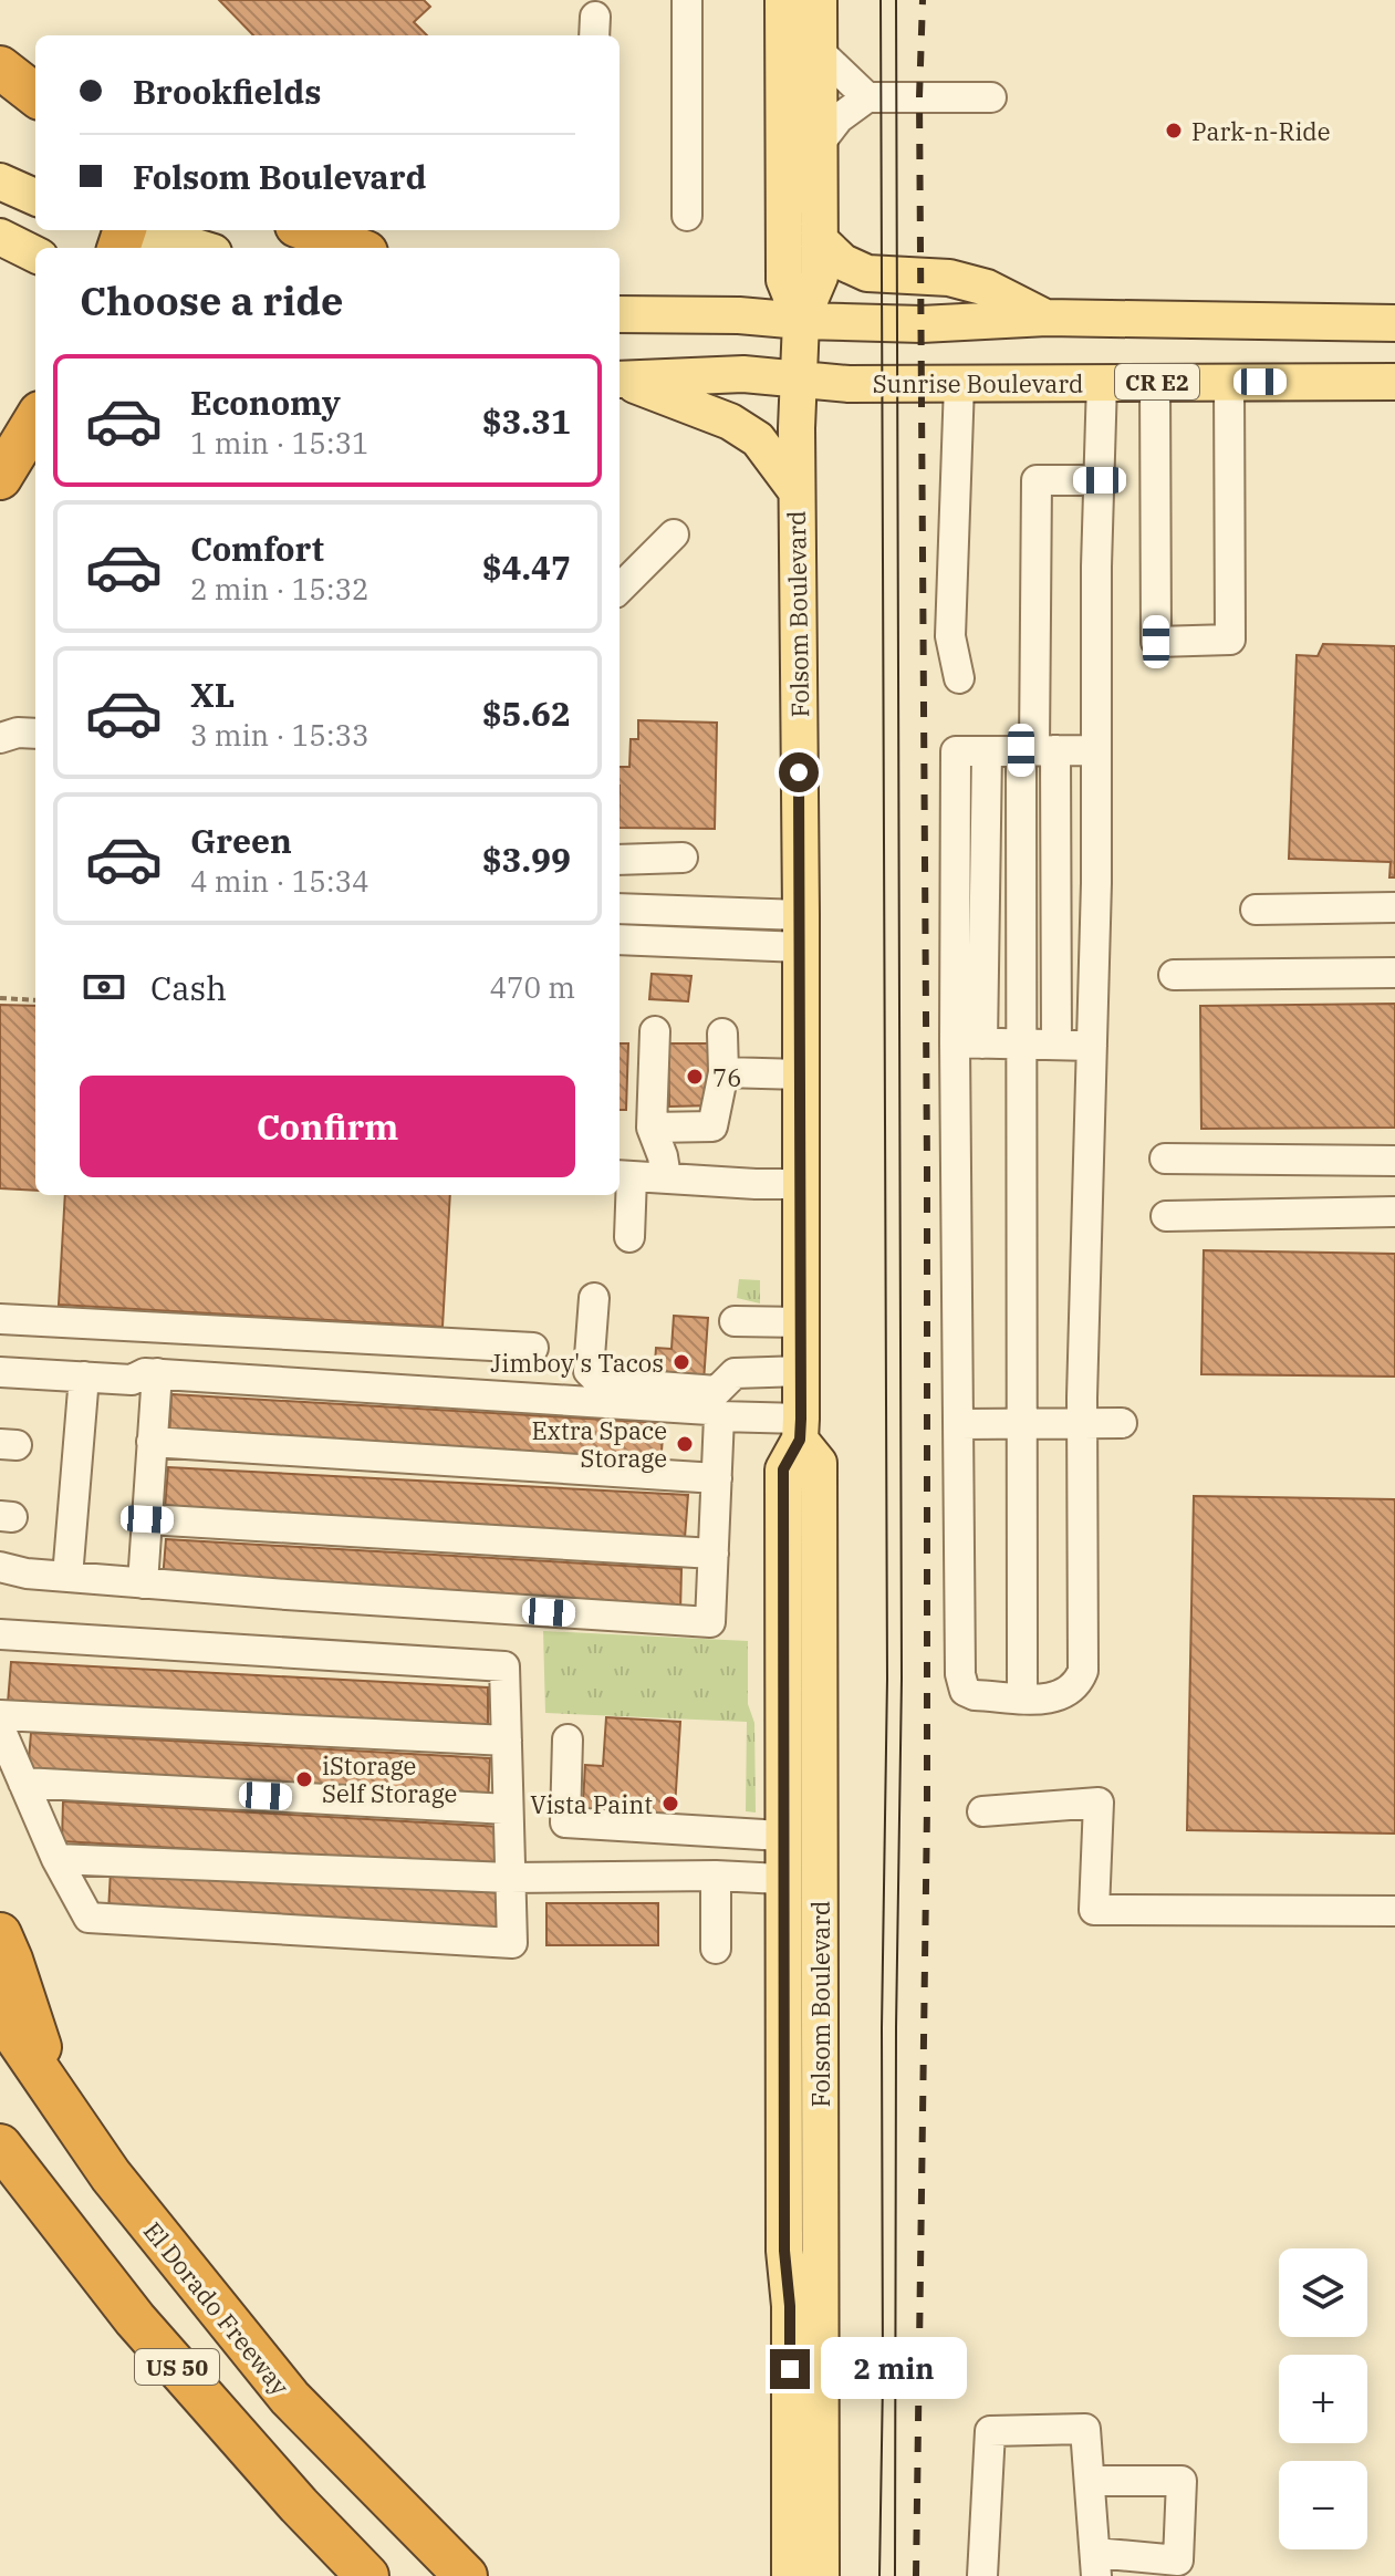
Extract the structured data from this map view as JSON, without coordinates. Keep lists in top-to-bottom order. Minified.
{"streets":{"highway":["El Dorado Freeway","US 50"],"main road":["CR E2","Sunrise Boulevard","Folsom Boulevard"]},"crossings":[["Sunrise Boulevard","Folsom Boulevard"]],"places":["Park-n-Ride","76","Jimboy's Tacos","Extra Space Storage","iStorage Self Storage","Vista Paint"],"page":{"banner":["Brookfields","Folsom Boulevard"],"heading":"Choose a ride","list":[{"name":"Economy","note":"1 min · 15:31","value":"$3.31"},{"name":"Comfort","note":"2 min · 15:32","value":"$4.47"},{"name":"XL","note":"3 min · 15:33","value":"$5.62"},{"name":"Green","note":"4 min · 15:34","value":"$3.99"}],"pay":["Cash","470 m"],"buttons":"Confirm","map_buttons":["+","−"],"bubble":"2 min"}}
